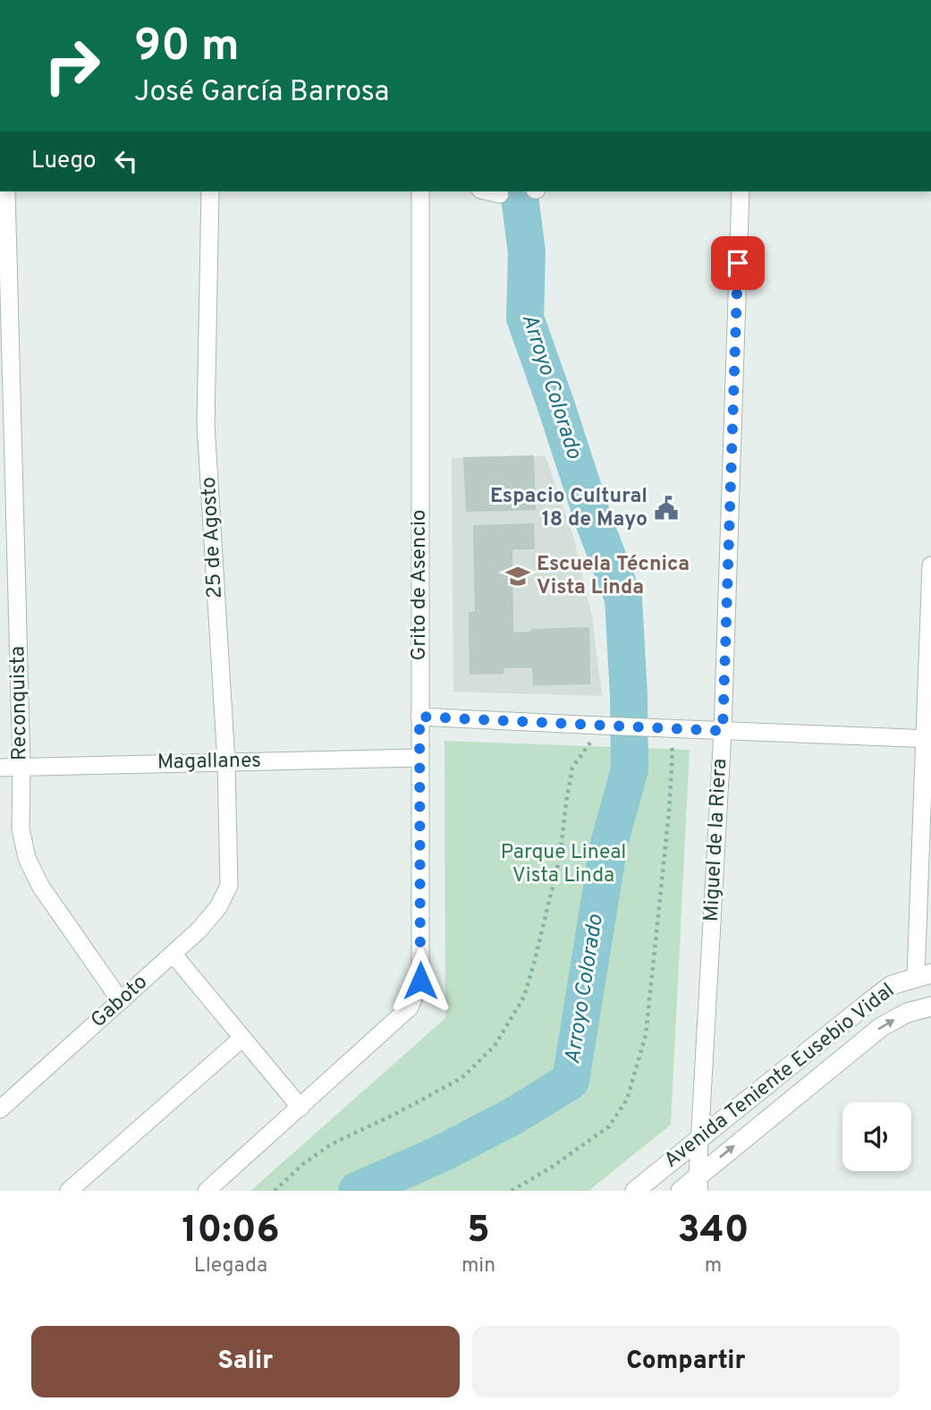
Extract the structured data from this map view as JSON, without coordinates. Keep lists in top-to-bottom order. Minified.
{"streets":{"street":["25 de Agosto","Grito de Asencio","Reconquista","Magallanes","Miguel de la Riera","Gaboto","Avenida Teniente Eusebio Vidal"]},"crossings":[["25 de Agosto","Magallanes"],["25 de Agosto","Gaboto"],["Grito de Asencio","Magallanes"],["Reconquista","Magallanes"],["Reconquista","Gaboto"],["Miguel de la Riera","Avenida Teniente Eusebio Vidal"]],"water":["Arroyo Colorado"],"parks":["Parque Lineal Vista Linda"],"places":{"public building":["Espacio Cultural 18 de Mayo"],"school or university":["Escuela Técnica Vista Linda"]},"page":{"turn":["90 m","José García Barrosa"],"then":"Luego","eta":["10:06","Llegada","5","min","340","m"],"buttons":["Salir","Compartir"]}}
